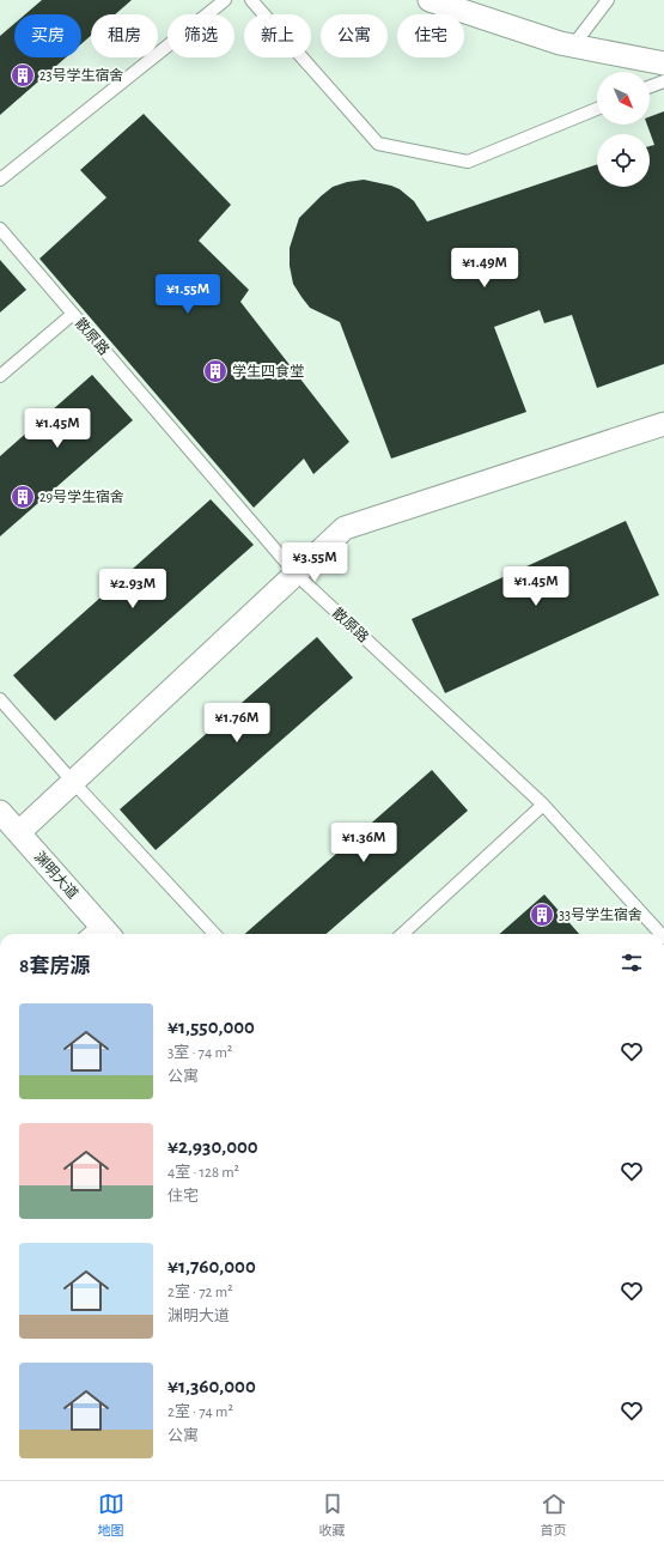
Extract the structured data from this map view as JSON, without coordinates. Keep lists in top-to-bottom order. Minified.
{"streets":{"street":["渊明大道"],"lane":["散原路"]},"places":{"building":["23号学生宿舍","学生四食堂","29号学生宿舍","33号学生宿舍"]},"north":"bottom right","page":{"chip":["买房","租房","筛选","新上","公寓","住宅"],"price":["¥1.49M","¥1.55M","¥1.45M","¥3.55M","¥1.45M","¥2.93M","¥1.76M","¥1.36M"],"heading":"8套房源","list":[{"name":"¥1,550,000","note":"3室 · 74 m² · 公寓"},{"name":"¥2,930,000","note":"4室 · 128 m² · 住宅"},{"name":"¥1,760,000","note":"2室 · 72 m² · 渊明大道"},{"name":"¥1,360,000","note":"2室 · 74 m² · 公寓"}],"tabs":["地图","收藏","首页"]}}
